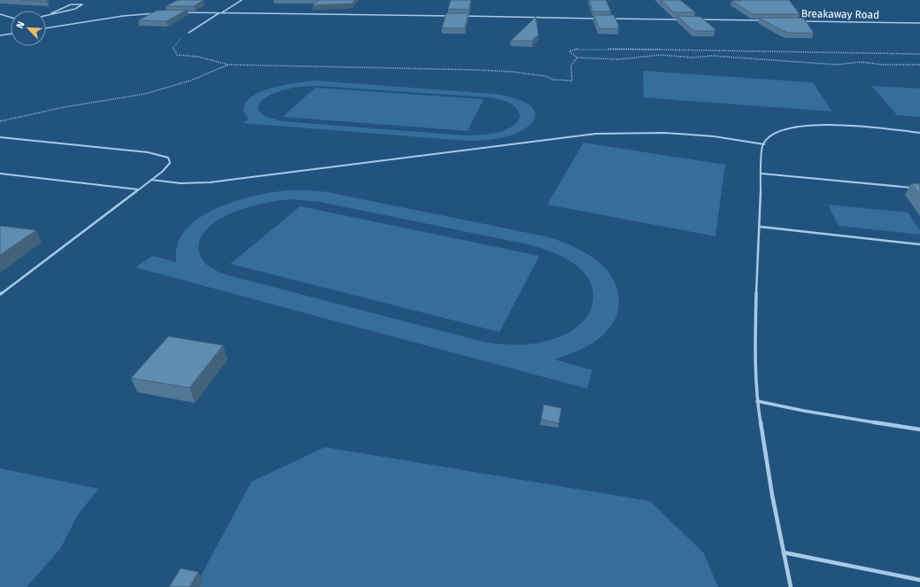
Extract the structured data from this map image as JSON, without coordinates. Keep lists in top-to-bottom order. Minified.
{"streets":{"street":["Breakaway Road"]},"north":"top left"}
